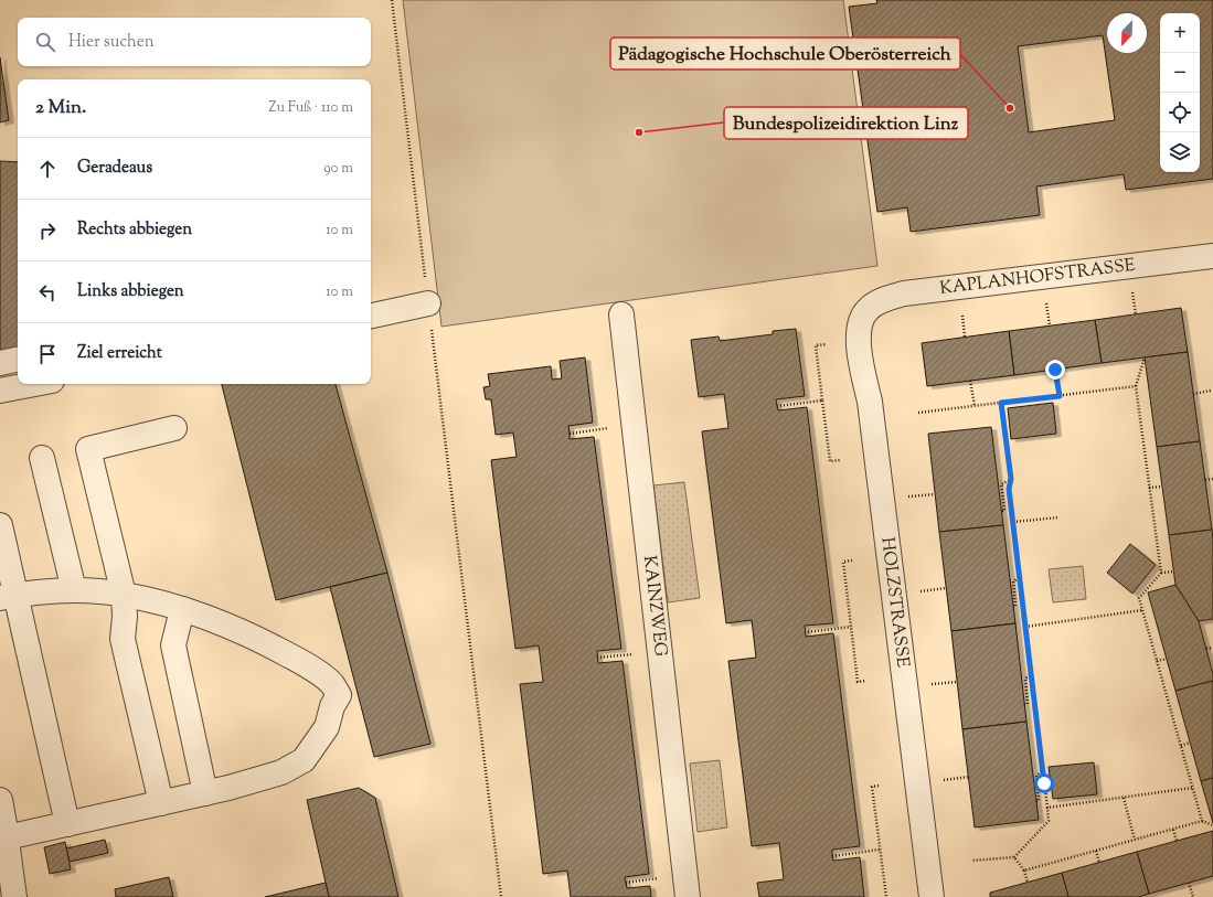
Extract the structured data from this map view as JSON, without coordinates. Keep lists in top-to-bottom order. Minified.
{"streets":{"street":["KAPLANHOFSTRASSE","HOLZSTRASSE","KAINZWEG"]},"crossings":[["KAPLANHOFSTRASSE","HOLZSTRASSE"]],"places":["Pädagogische Hochschule Oberösterreich","Bundespolizeidirektion Linz"],"north":"bottom left","page":{"map_buttons":["+","−"],"search":"Hier suchen","heading":["2 Min.","Zu Fuß · 110 m"],"list":[["Geradeaus","90 m"],["Rechts abbiegen","10 m"],["Links abbiegen","10 m"],"Ziel erreicht"]}}
